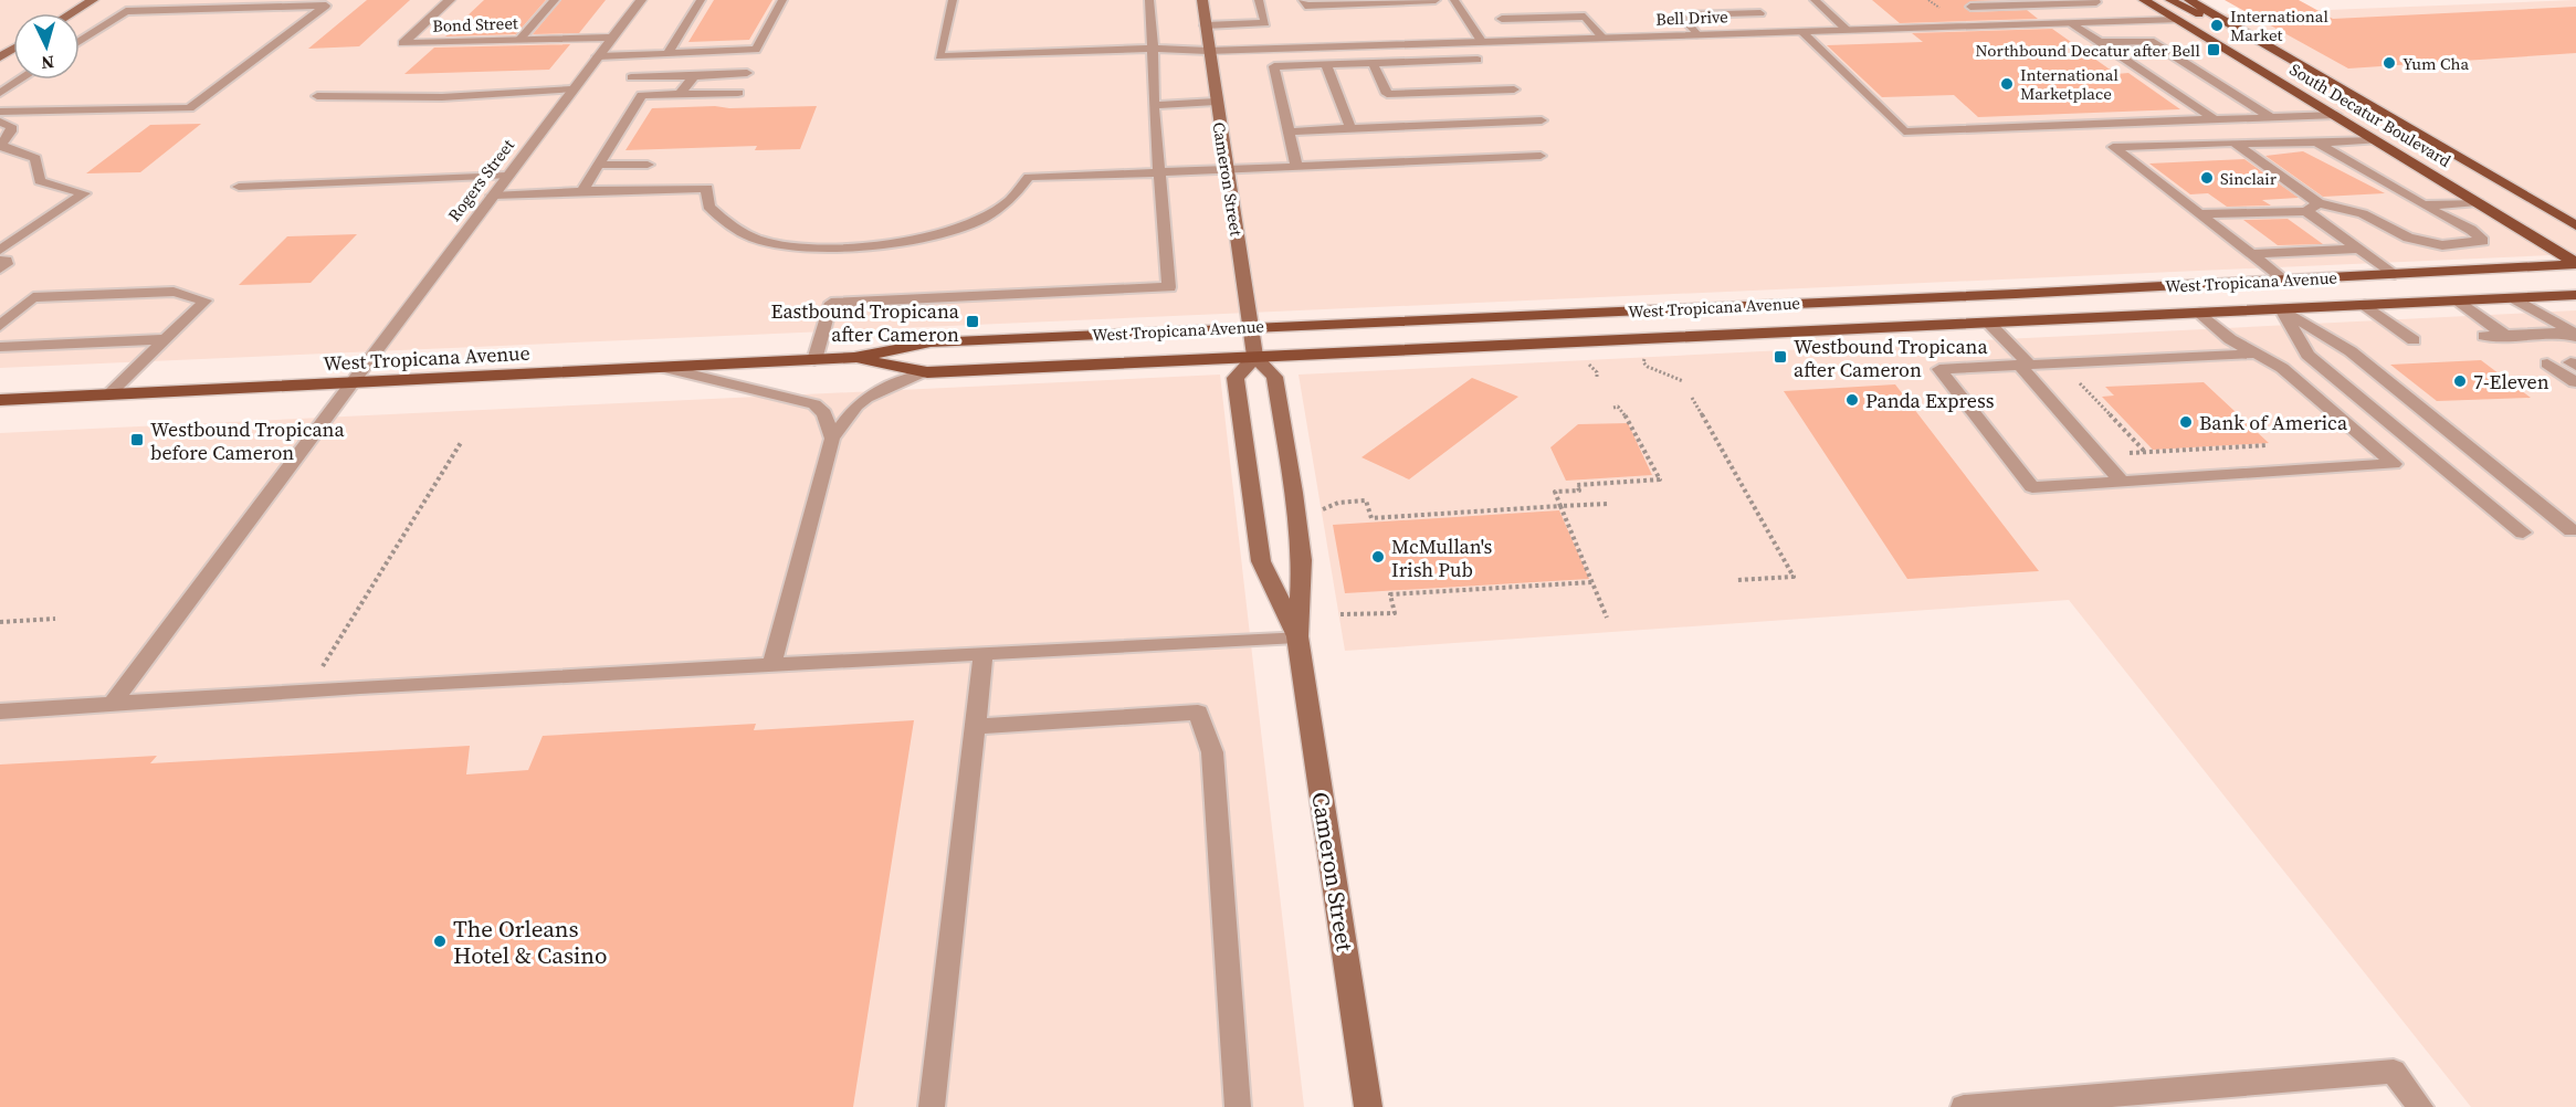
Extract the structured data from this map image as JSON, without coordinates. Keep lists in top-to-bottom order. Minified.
{"streets":{"main road":["South Decatur Boulevard","West Tropicana Avenue"],"street":["Bell Drive","Bond Street","Cameron Street","Rogers Street"]},"crossings":[["Bell Drive","South Decatur Boulevard"],["Bell Drive","Cameron Street"],["Bond Street","Rogers Street"],["South Decatur Boulevard","West Tropicana Avenue"],["Cameron Street","West Tropicana Avenue"],["Rogers Street","West Tropicana Avenue"]],"places":{"other":["International Market","Yum Cha","International Marketplace","Sinclair","7-Eleven","Panda Express","Bank of America","McMullan's Irish Pub","The Orleans Hotel & Casino"],"transit":["Northbound Decatur after Bell","Eastbound Tropicana after Cameron","Westbound Tropicana after Cameron","Westbound Tropicana before Cameron"]},"north":"bottom"}
